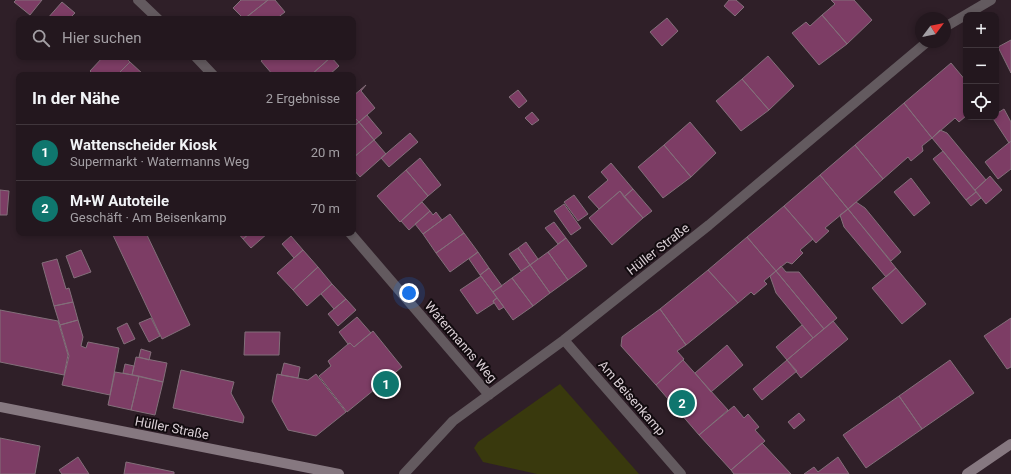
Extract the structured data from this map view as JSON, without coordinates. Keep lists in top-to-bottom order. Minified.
{"streets":{"street":["Hüller Straße","Watermanns Weg","Am Beisenkamp"]},"crossings":[["Hüller Straße","Watermanns Weg"],["Hüller Straße","Am Beisenkamp"]],"north":"top right","page":{"map_buttons":["+","−"],"search":"Hier suchen","heading":["In der Nähe","2 Ergebnisse"],"list":[{"mark":"1","name":"Wattenscheider Kiosk","note":"Supermarkt · Watermanns Weg","value":"20 m"},{"mark":"2","name":"M+W Autoteile","note":"Geschäft · Am Beisenkamp","value":"70 m"}],"pins":["1","2"]}}
